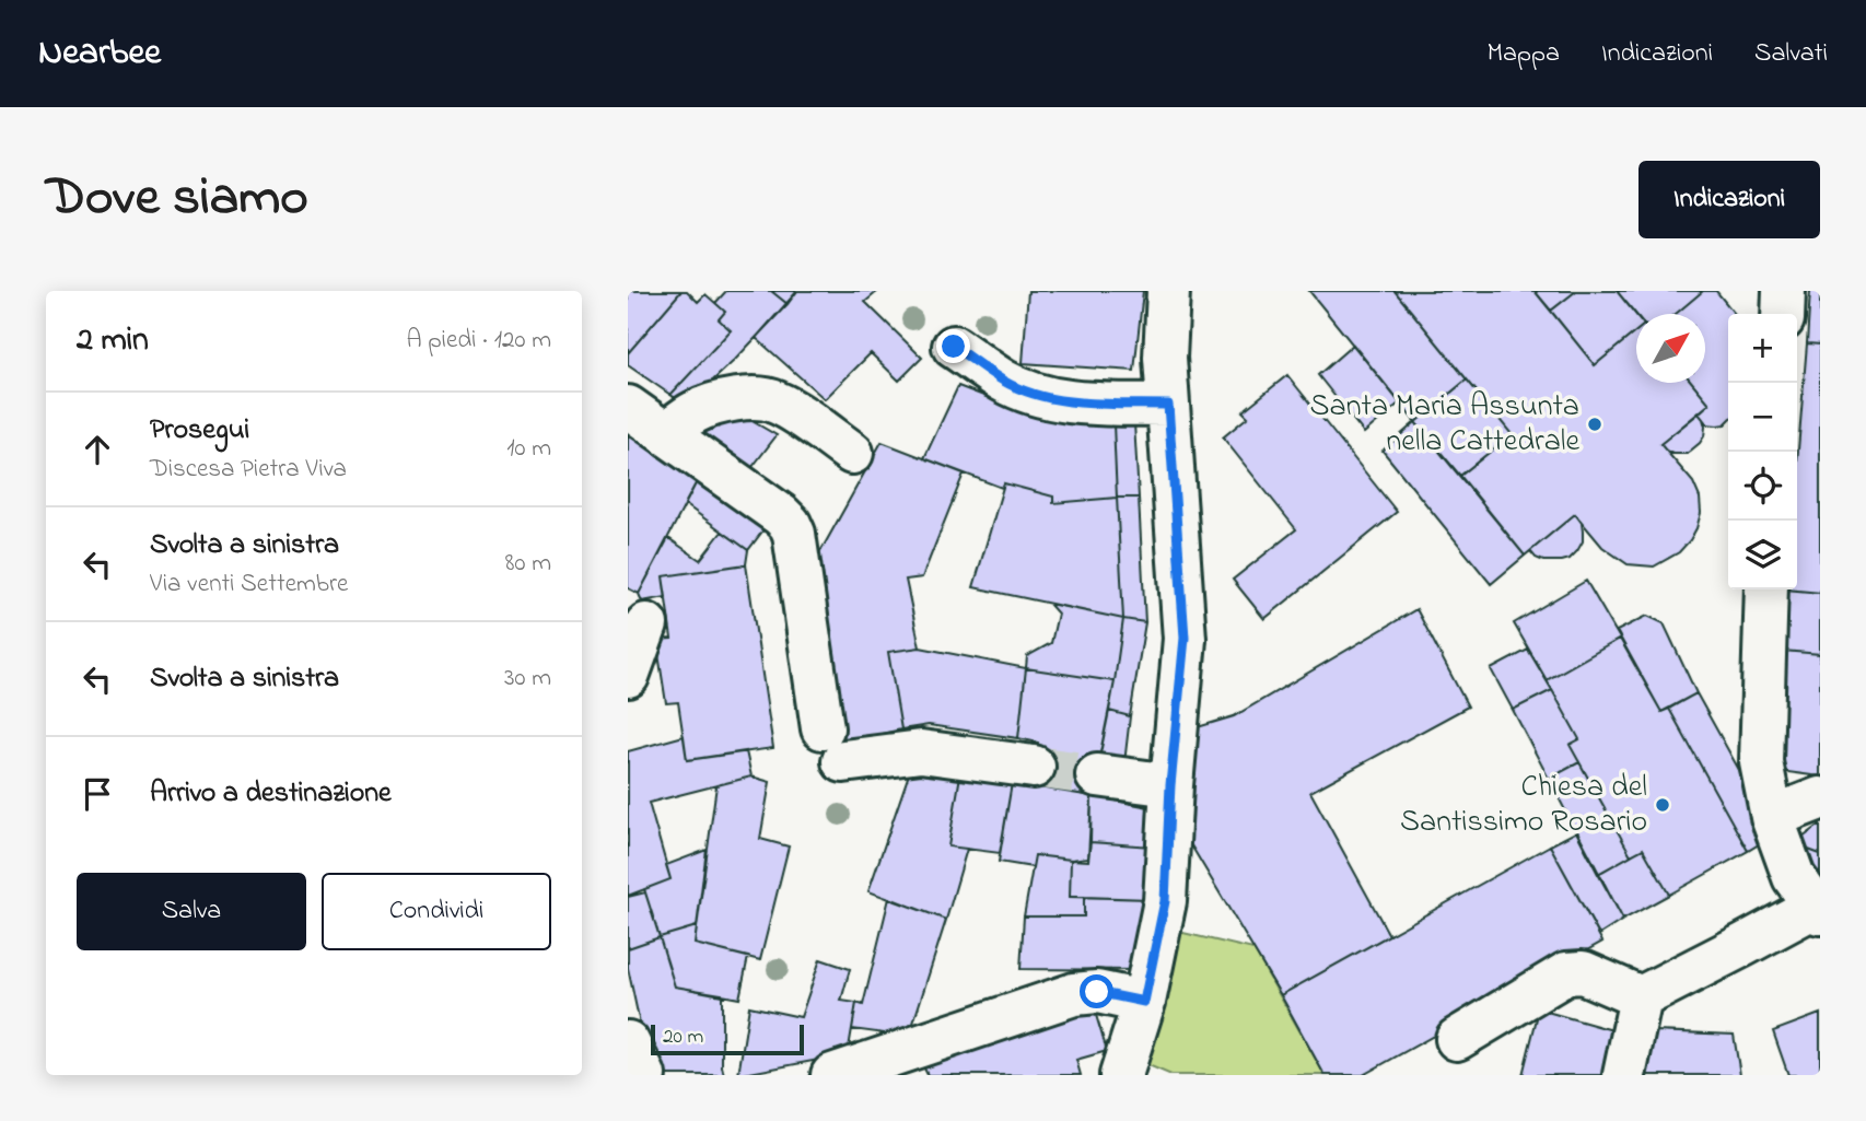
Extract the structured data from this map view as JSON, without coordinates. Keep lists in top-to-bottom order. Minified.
{"places":["Santa Maria Assunta nella Cattedrale","Chiesa del Santissimo Rosario"],"scale_bar":"20 m","north":"top right","page":{"header":"Nearbee","nav":["Mappa","Indicazioni","Salvati"],"title":"Dove siamo","buttons":["Indicazioni",["Salva","Condividi"]],"heading":["2 min","A piedi · 120 m"],"map_buttons":["+","−"],"list":[["Prosegui","Discesa Pietra Viva","10 m"],["Svolta a sinistra","Via venti Settembre","80 m"],["Svolta a sinistra","30 m"],"Arrivo a destinazione"],"scale":"20 m"}}
